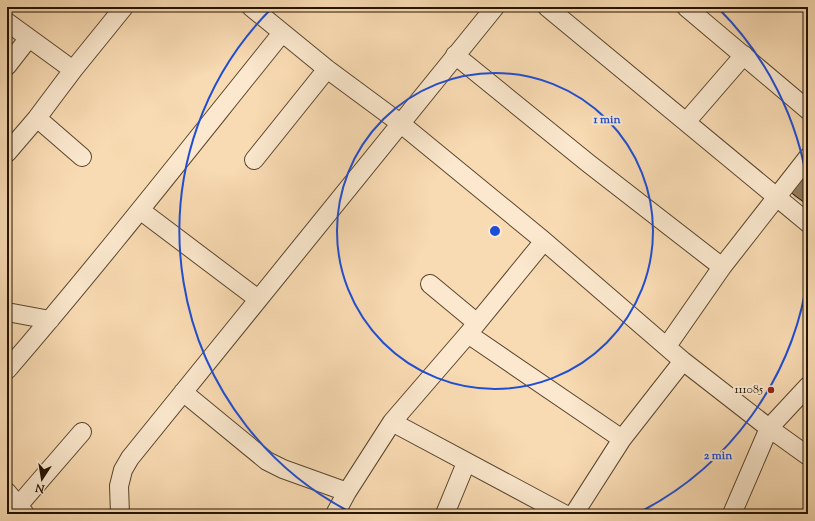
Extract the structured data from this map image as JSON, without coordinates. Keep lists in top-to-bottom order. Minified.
{"places":["111085"],"north":"bottom","rings":["1 min","2 min"]}
